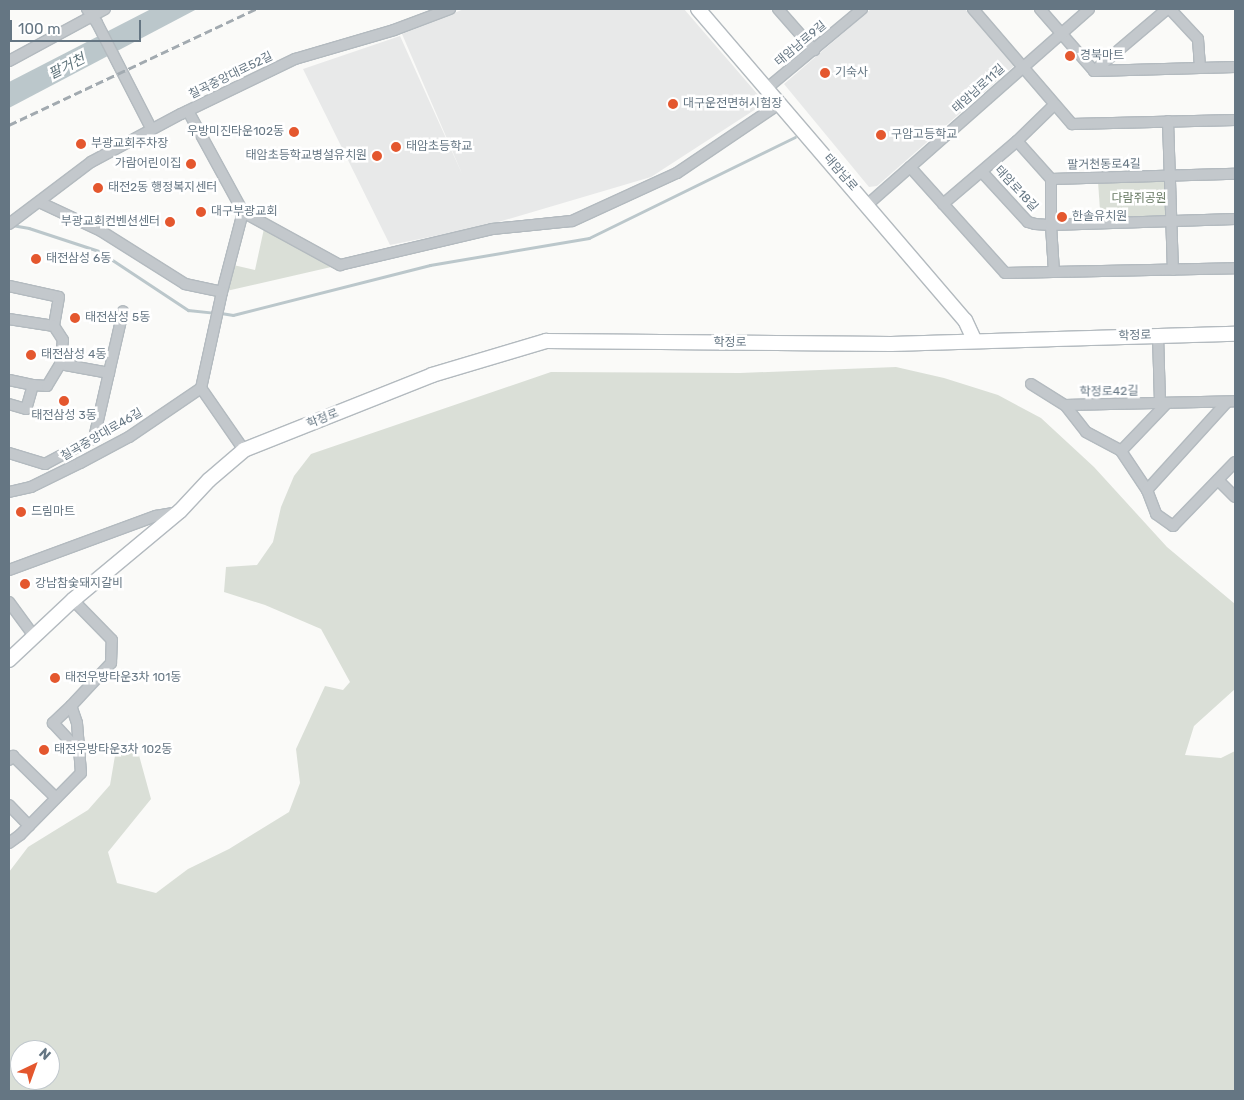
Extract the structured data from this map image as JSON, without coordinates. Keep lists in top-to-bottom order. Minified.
{"streets":{"main road":["태암남로","학정로"],"street":["태암남로9길","칠곡중앙대로52길","태암남로11길","팔거천동로4길","태암로18길","학정로42길","칠곡중앙대로46길"]},"crossings":[["태암남로9길","태암남로"],["태암남로11길","태암남로"],["태암남로","학정로"]],"water":["팔거천"],"parks":["다람쥐공원"],"places":["경북마트","기숙사","대구운전면허시험장","우방미진타운102동","구암고등학교","부광교회주차장","태암초등학교","태암초등학교병설유치원","가람어린이집","태전2동 행정복지센터","대구부광교회","한솔유치원","부광교회컨벤션센터","태전삼성 6동","태전삼성 5동","태전삼성 4동","태전삼성 3동","드림마트","강남참숯돼지갈비","태전우방타운3차 101동","태전우방타운3차 102동"],"scale_bar":"100 m","north":"top right"}
